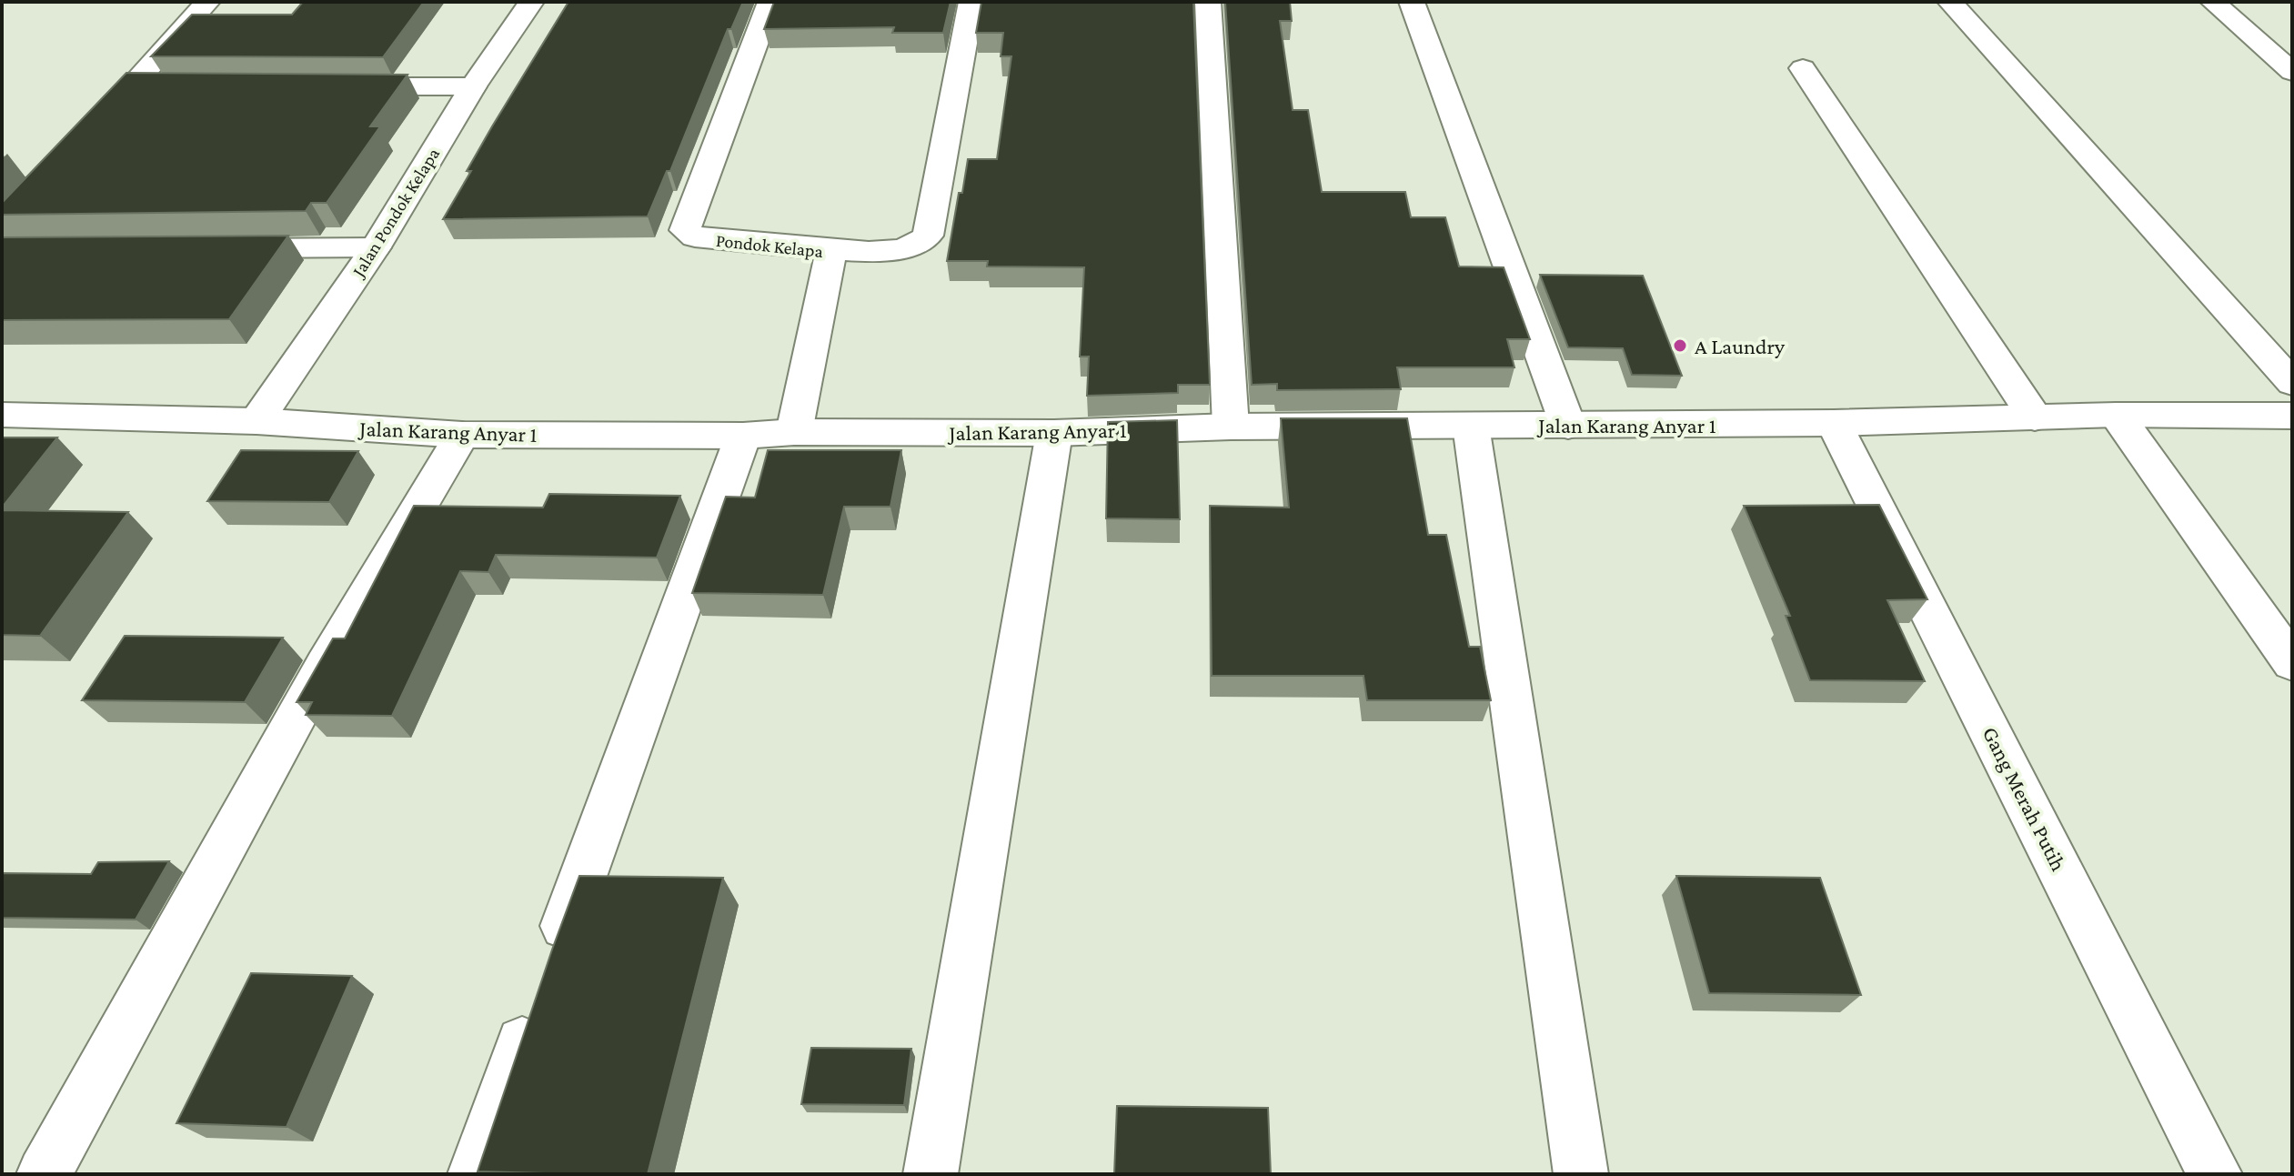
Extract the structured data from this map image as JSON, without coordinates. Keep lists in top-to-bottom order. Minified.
{"streets":{"street":["Jalan Pondok Kelapa","Pondok Kelapa","Jalan Karang Anyar 1","Gang Merah Putih"]},"crossings":[["Jalan Pondok Kelapa","Jalan Karang Anyar 1"],["Pondok Kelapa","Jalan Karang Anyar 1"],["Jalan Karang Anyar 1","Gang Merah Putih"]],"places":["A Laundry"]}
